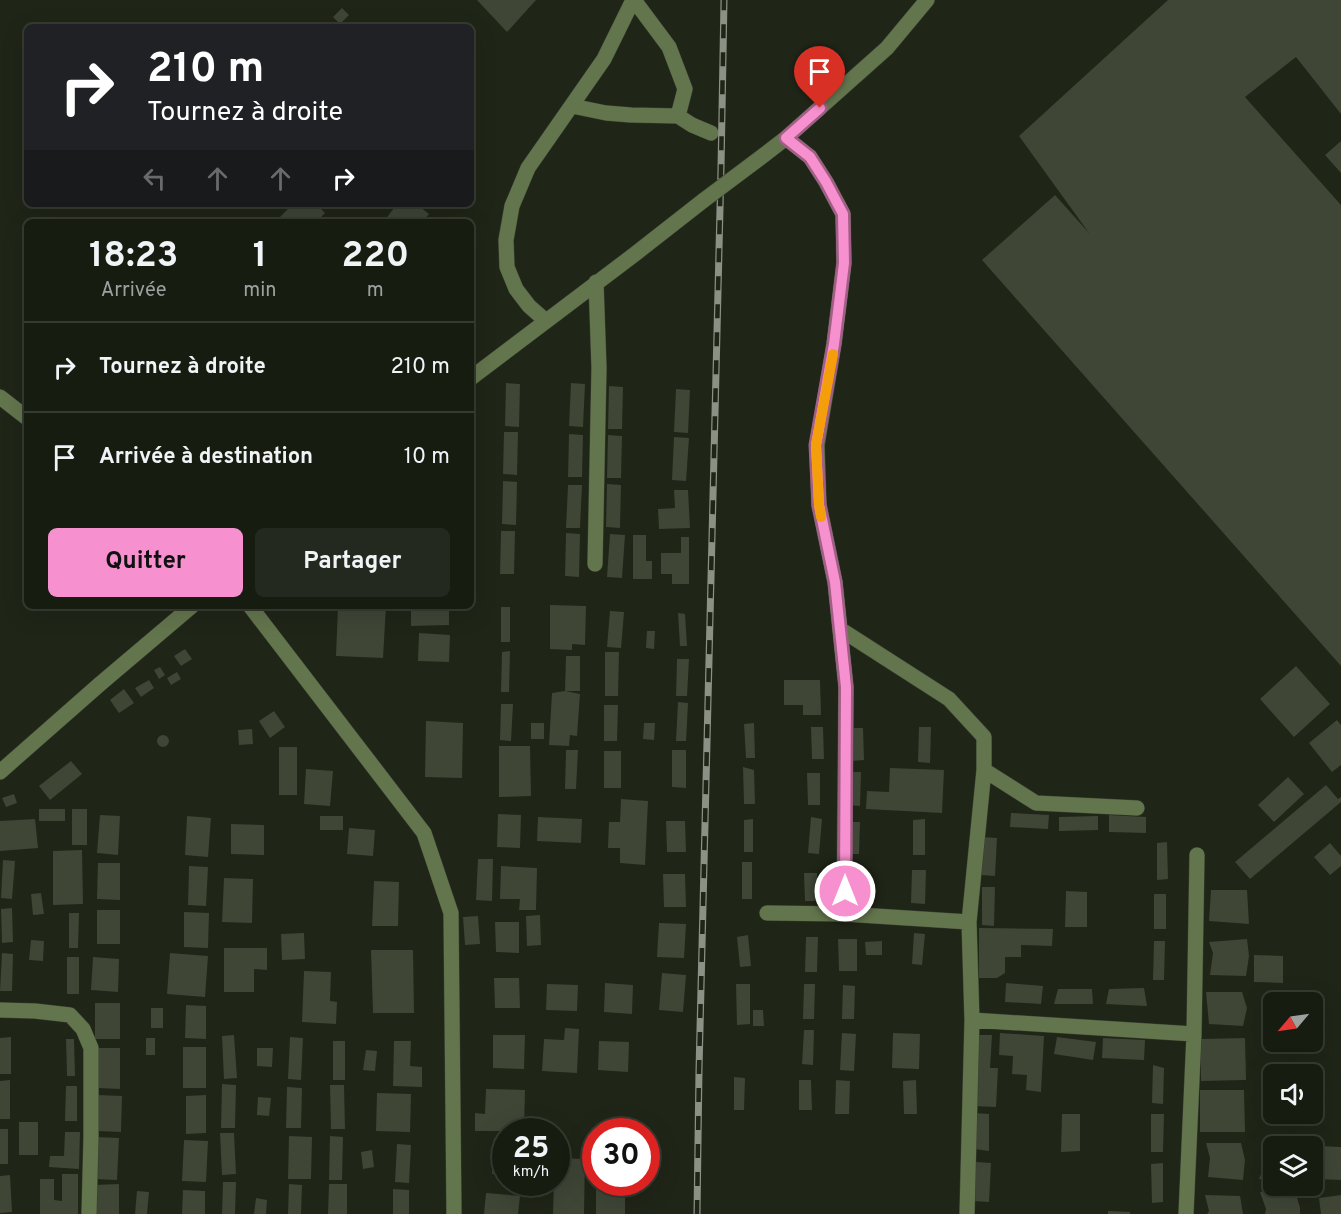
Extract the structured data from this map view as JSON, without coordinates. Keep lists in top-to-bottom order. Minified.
{"north":"bottom left","page":{"turn":["210 m","Tournez à droite"],"eta":["18:23","Arrivée","1","min","220","m"],"list":[{"name":"Tournez à droite","value":"210 m"},{"name":"Arrivée à destination","value":"10 m"}],"buttons":["Quitter","Partager"],"speed":"25 km/h","limit":"30"}}
